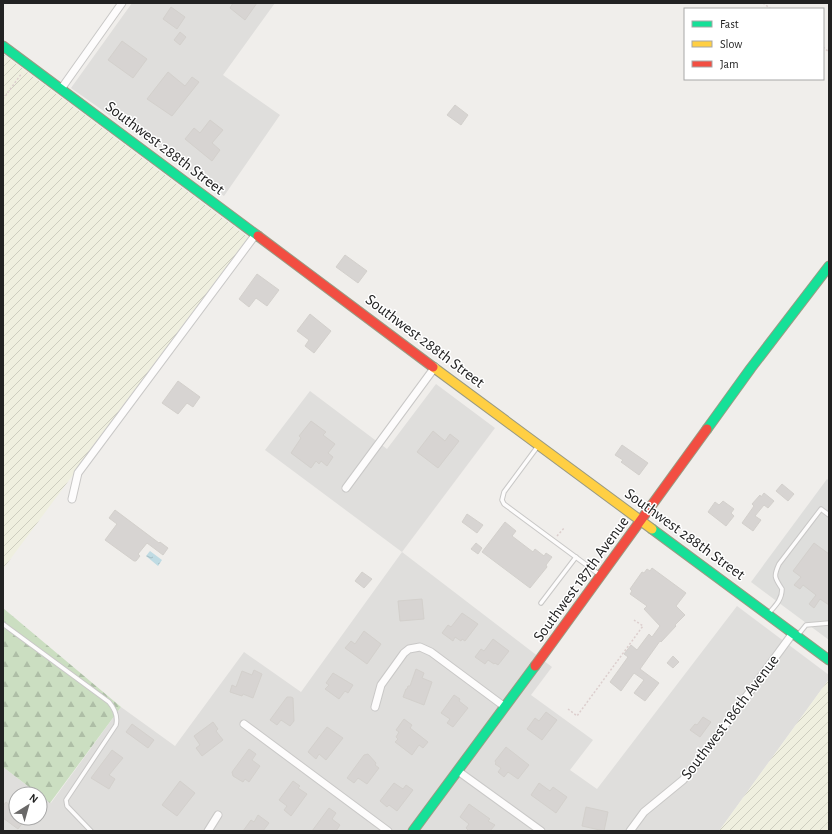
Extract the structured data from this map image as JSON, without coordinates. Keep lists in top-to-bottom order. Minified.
{"streets":{"street":["Southwest 288th Street","Southwest 187th Avenue","Southwest 186th Avenue"]},"crossings":[["Southwest 288th Street","Southwest 187th Avenue"],["Southwest 288th Street","Southwest 186th Avenue"]],"legend":["Fast","Slow","Jam"],"north":"top right"}
